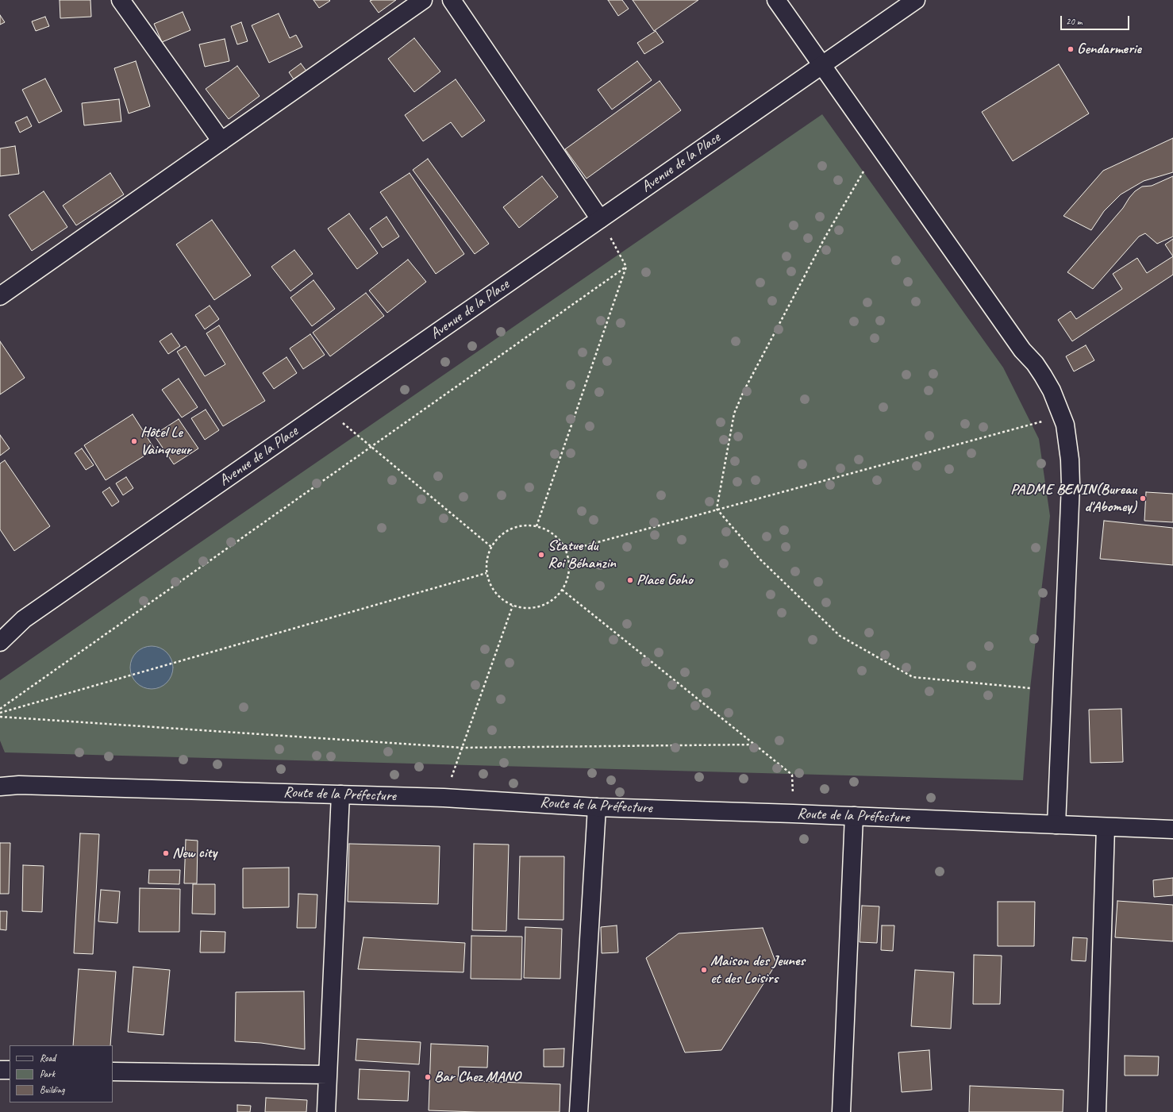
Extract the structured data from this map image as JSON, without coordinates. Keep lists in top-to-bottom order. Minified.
{"streets":{"street":["Avenue de la Place","Route de la Préfecture"]},"places":["Gendarmerie","Hôtel Le Vainqueur","PADME BENIN(Bureau d'Abomey)","Statue du Roi Béhanzin","Place Goho","New city","Maison des Jeunes et des Loisirs","Bar Chez MANO"],"legend":["Road","Park","Building"],"scale_bar":"20 m"}
